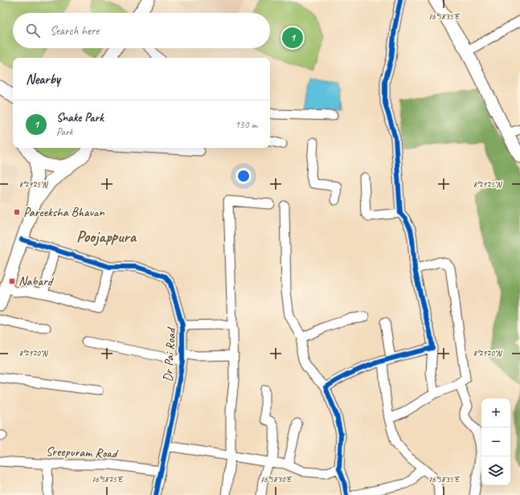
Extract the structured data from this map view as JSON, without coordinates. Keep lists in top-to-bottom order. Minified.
{"streets":{"street":["Dr Pai Road","Sreepuram Road"]},"crossings":[["Dr Pai Road","Sreepuram Road"]],"districts":["Poojappura"],"places":{"transit":["Pareeksha Bhavan","Nabard"]},"page":{"search":"Search here","pins":"1","heading":"Nearby","list":[{"mark":"1","name":"Snake Park","note":"Park","value":"130 m"}],"map_buttons":["+","−"]},"coordinates":["76°58'35\"E","8°29'25\"N","8°29'20\"N","76°58'25\"E","76°58'30\"E"]}
